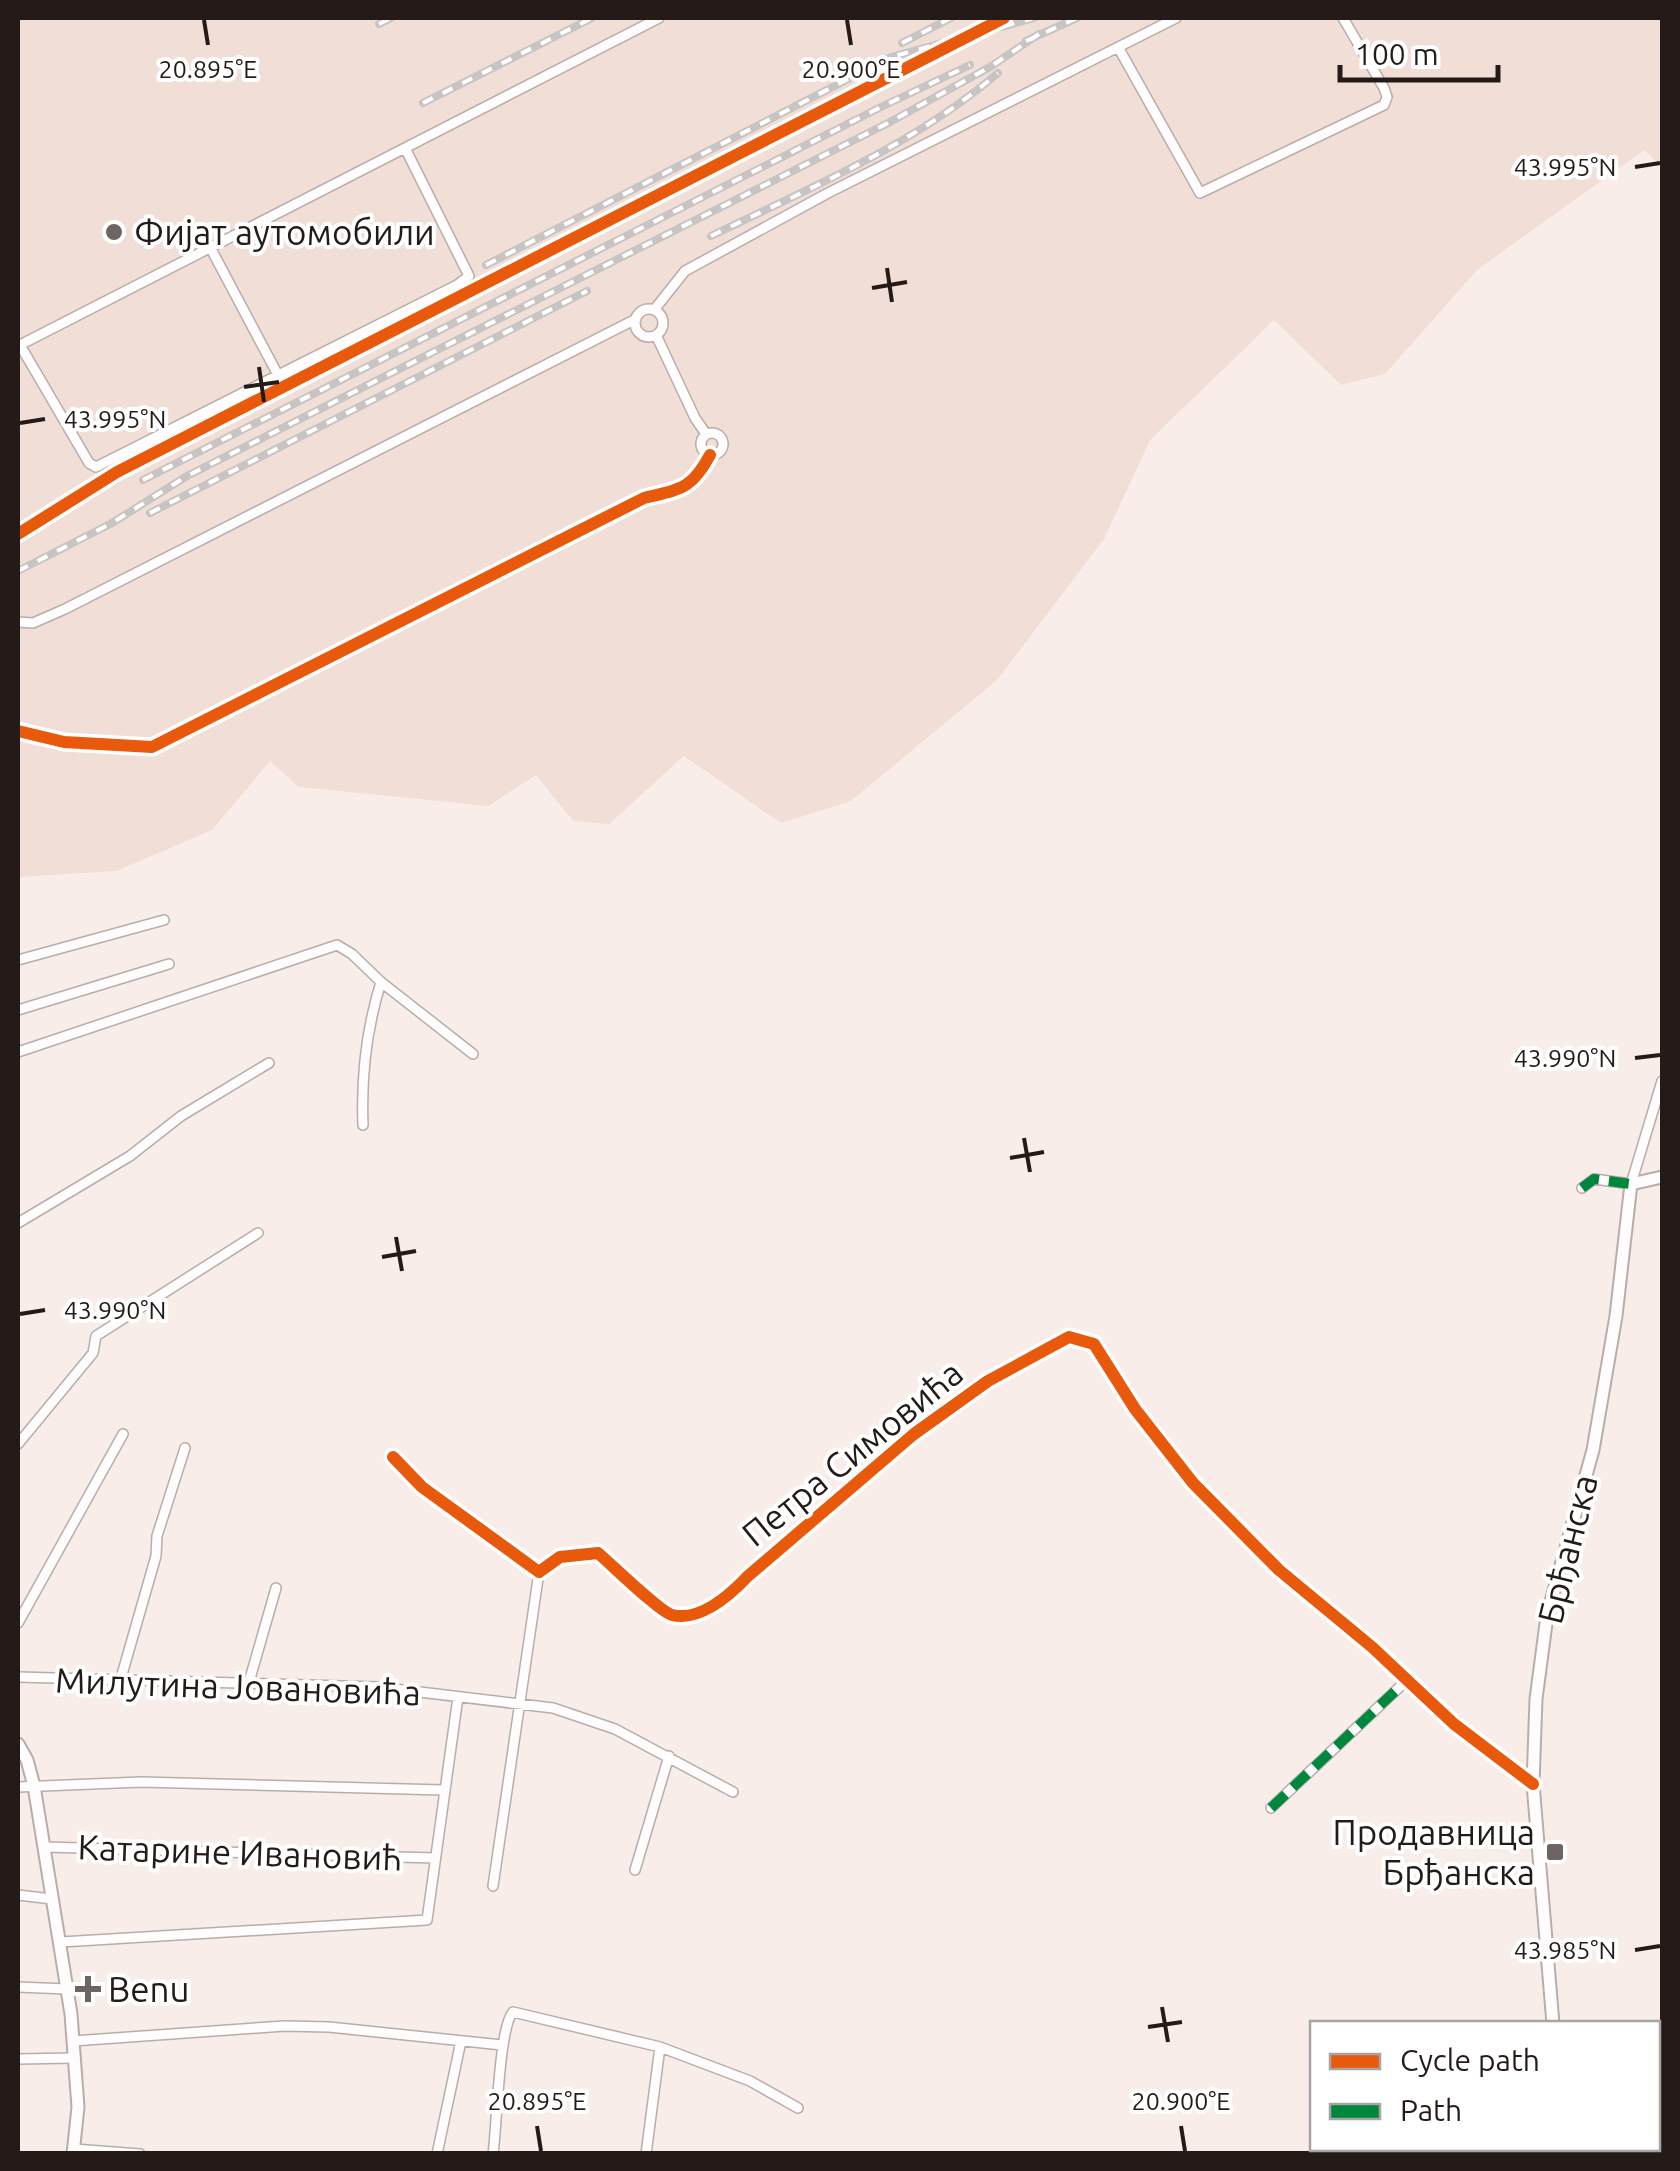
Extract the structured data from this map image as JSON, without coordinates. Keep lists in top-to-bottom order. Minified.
{"streets":{"street":["Петра Симовића","Брђанска","Милутина Јовановића","Катарине Ивановић"]},"crossings":[["Петра Симовића","Брђанска"],["Милутина Јовановића","Катарине Ивановић"]],"places":{"other":["Фијат аутомобили"],"transit":["Продавница Брђанска"],"health":["Benu"]},"legend":["Cycle path","Path"],"scale_bar":"100 m","coordinates":["20.895°E","20.900°E","43.995°N","43.990°N","43.985°N"]}
